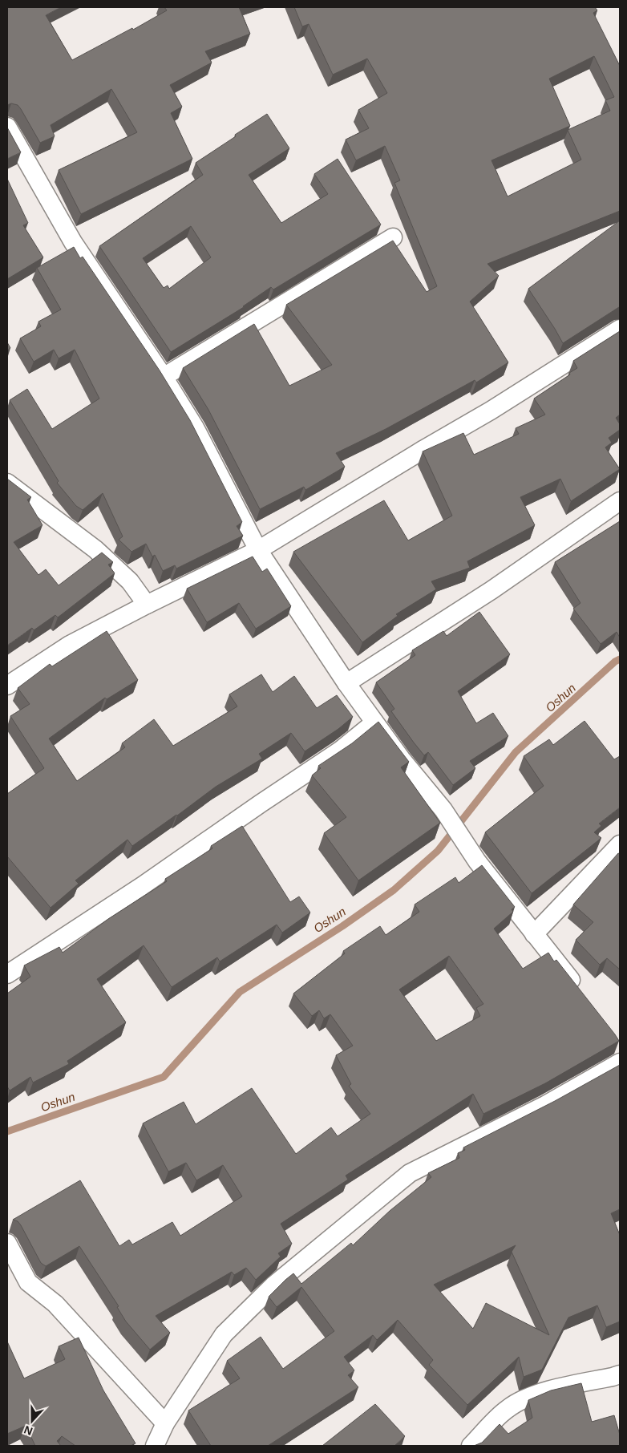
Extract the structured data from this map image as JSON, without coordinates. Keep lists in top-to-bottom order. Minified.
{"water":["Oshun"],"north":"bottom"}
